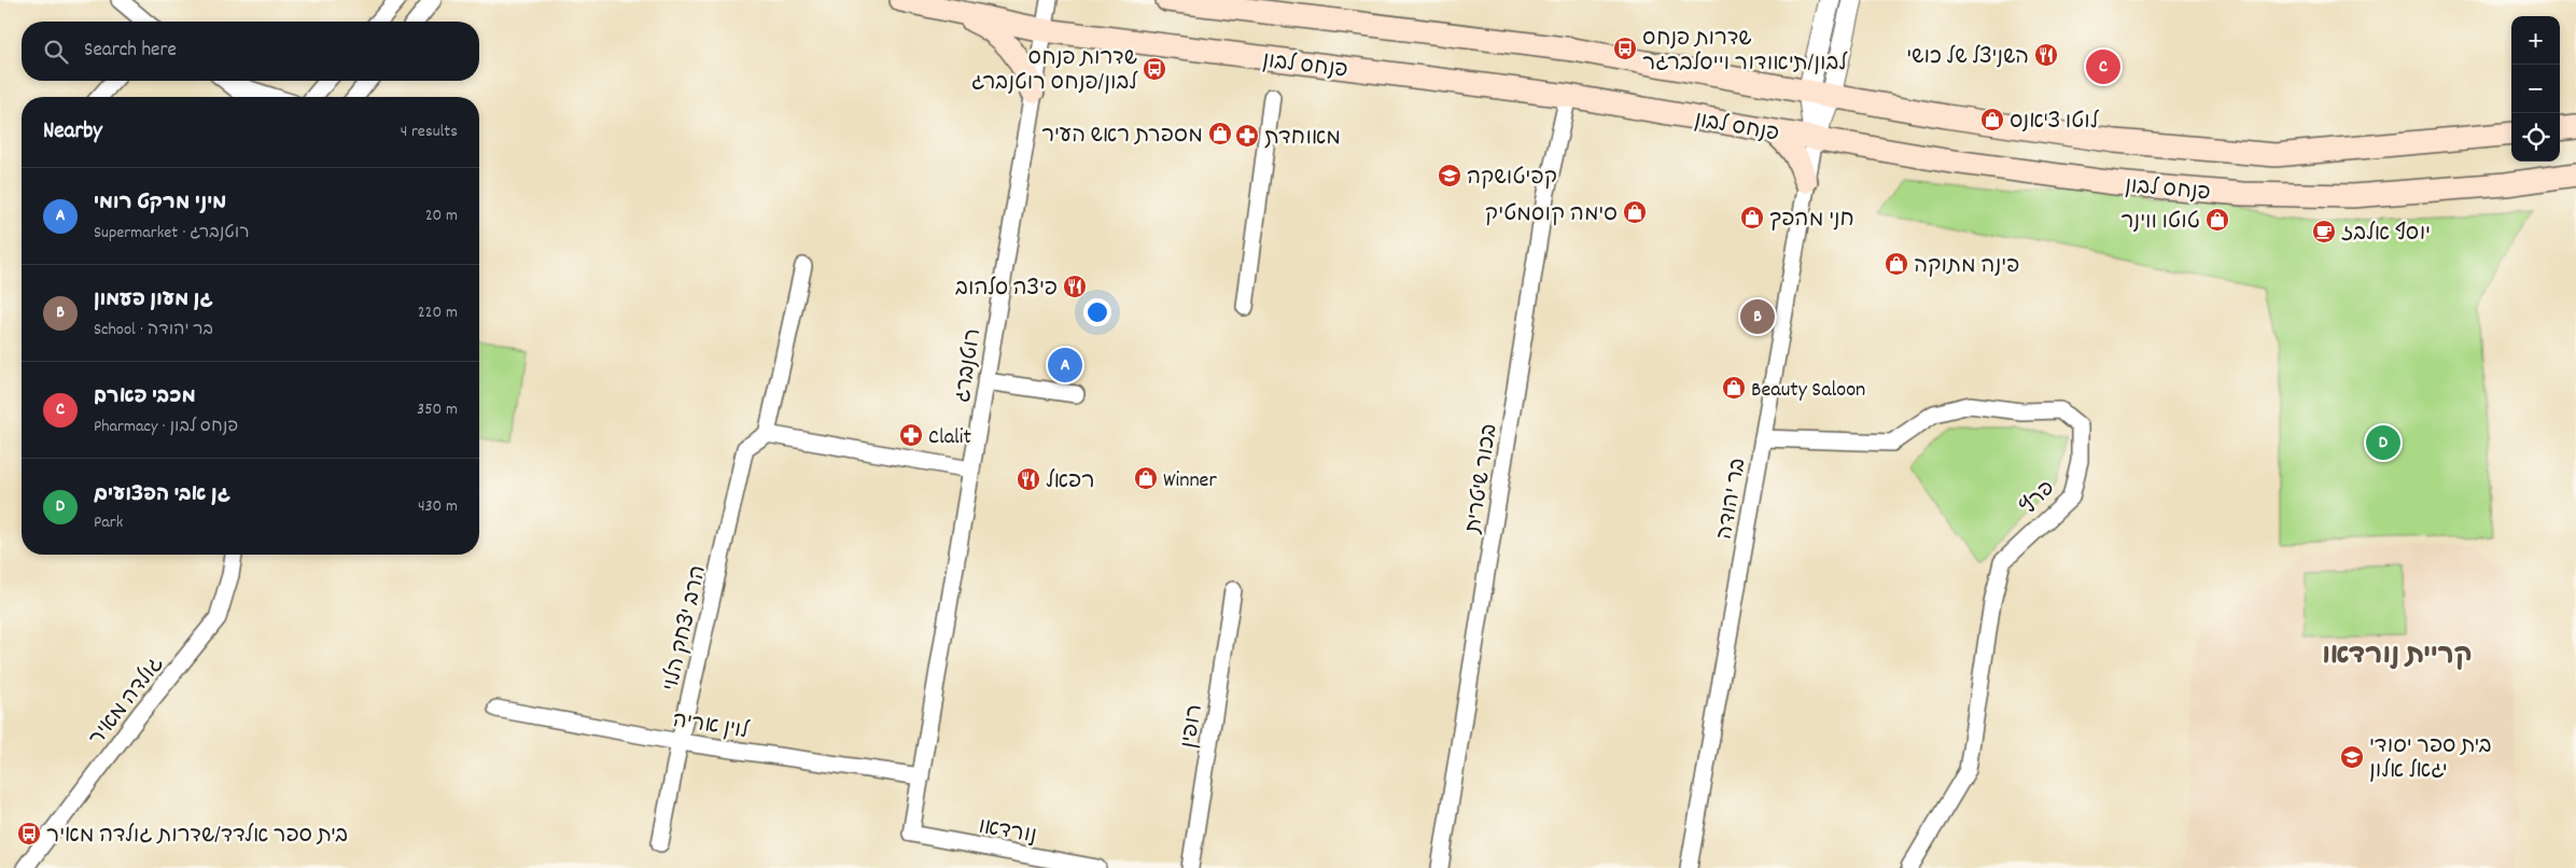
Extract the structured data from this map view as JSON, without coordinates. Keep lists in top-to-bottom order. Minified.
{"streets":{"main road":["פנחס לבון"],"street":["רוטנברג","בכור שיטרית","פרץ","בר יהודה","הרב יצחק הלוי","גולדה מאיר","לוין אריה","רופין","נורדאו"]},"crossings":[["פנחס לבון","רוטנברג"],["פנחס לבון","בכור שיטרית"],["פנחס לבון","בר יהודה"],["רוטנברג","לוין אריה"],["רוטנברג","נורדאו"],["פרץ","בר יהודה"],["הרב יצחק הלוי","לוין אריה"]],"districts":["קריית נורדאו"],"places":{"bus stop":["שדרות פנחס לבון/תיאודור וייסלברגר","שדרות פנחס לבון/פנחס רוטנברג","בית ספר אלדד/שדרות גולדה מאיר"],"restaurant":["השניצל של כושי","פיצה סלהוב","רפאל"],"shop":["לוטו צ'אנס","מספרת ראש העיר","סימה קוסמטיק","חני מהפך","טוטו ווינר","פינה מתוקה","Beauty Saloon","Winner"],"pharmacy":["מאוחדת","Clalit"],"school or university":["קפיטושקה","בית ספר יסודי יגאל אלון"],"cafe":["יוסף אלבז"]},"page":{"map_buttons":["+","−"],"search":"Search here","pins":["C","B","A","D"],"heading":["Nearby","4 results"],"list":[{"mark":"A","name":"מיני מרקט רומי","note":"Supermarket · רוטנברג","value":"20 m"},{"mark":"B","name":"גן מעון פעמון","note":"School · בר יהודה","value":"220 m"},{"mark":"C","name":"מכבי פארם","note":"Pharmacy · פנחס לבון","value":"350 m"},{"mark":"D","name":"גן אבי הפצועים","note":"Park","value":"430 m"}]}}
